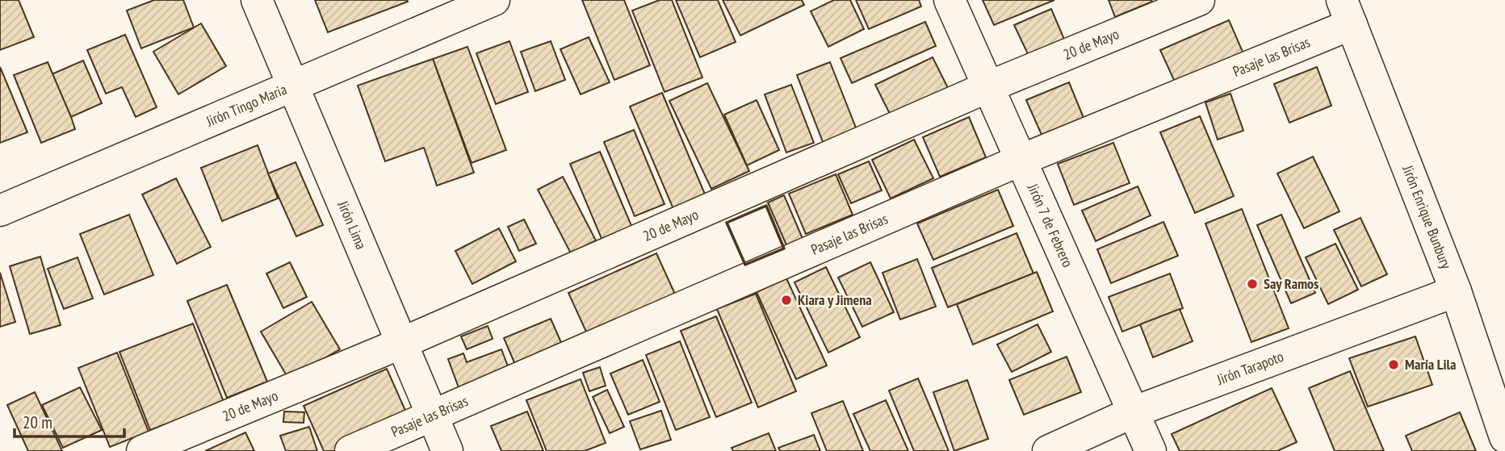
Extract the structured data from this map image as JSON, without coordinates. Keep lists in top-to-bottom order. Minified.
{"streets":{"street":["20 de Mayo","Pasaje las Brisas","Jirón Tingo Maria","Jirón Enrique Bunbury","Jirón Lima","Jirón 7 de Febrero","Jirón Tarapoto"]},"crossings":[["20 de Mayo","Jirón Lima"],["20 de Mayo","Jirón 7 de Febrero"],["Pasaje las Brisas","Jirón Enrique Bunbury"],["Pasaje las Brisas","Jirón Lima"],["Pasaje las Brisas","Jirón 7 de Febrero"],["Jirón Tingo Maria","Jirón Lima"],["Jirón Enrique Bunbury","Jirón Tarapoto"],["Jirón 7 de Febrero","Jirón Tarapoto"]],"places":["Say Ramos","Kiara y Jimena","María Lila"],"scale_bar":"20 m"}
